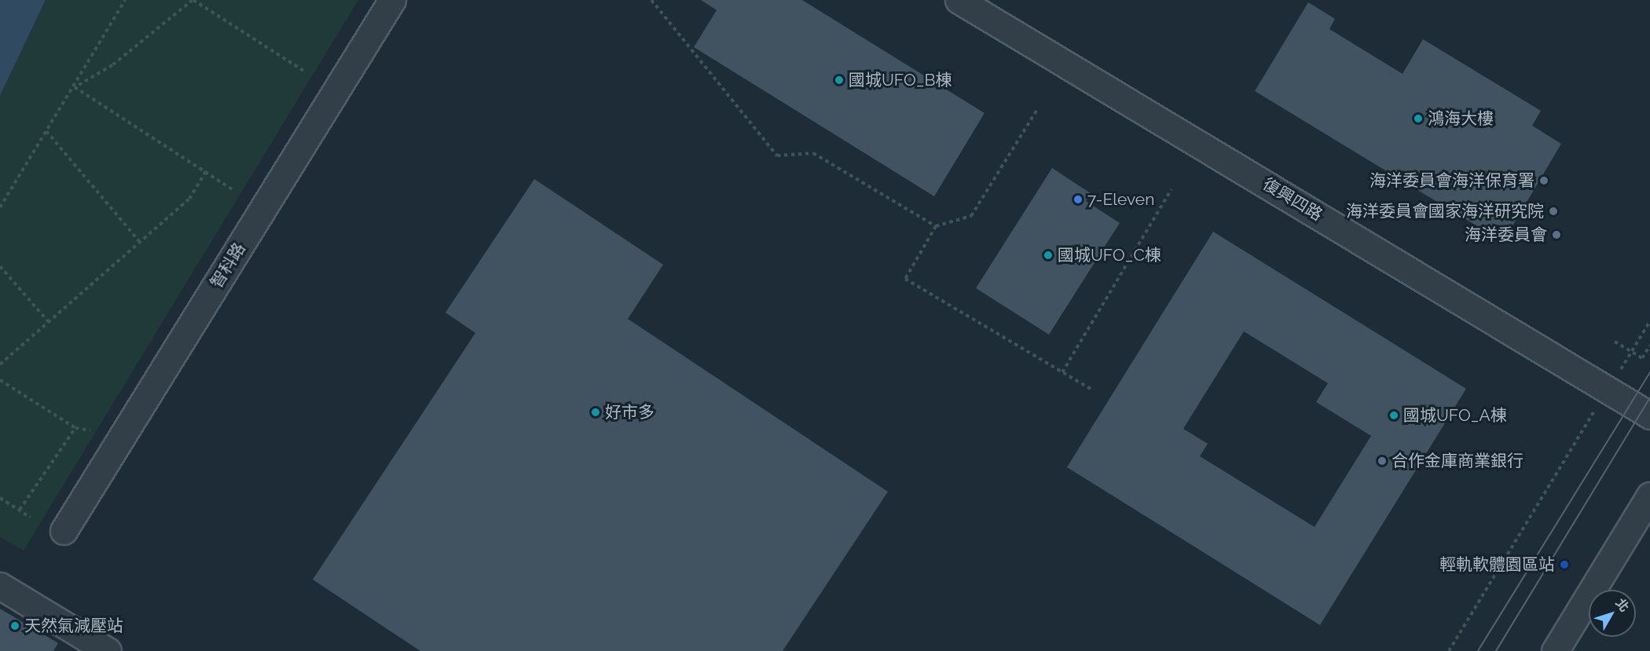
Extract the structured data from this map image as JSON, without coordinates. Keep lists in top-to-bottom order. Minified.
{"streets":{"street":["復興四路","智科路"]},"places":["國城UFO_B棟","鴻海大樓","海洋委員會海洋保育署","7-Eleven","海洋委員會國家海洋研究院","海洋委員會","國城UFO_C棟","好市多","國城UFO_A棟","合作金庫商業銀行","輕軌軟體園區站","天然氣減壓站"],"north":"top right"}
